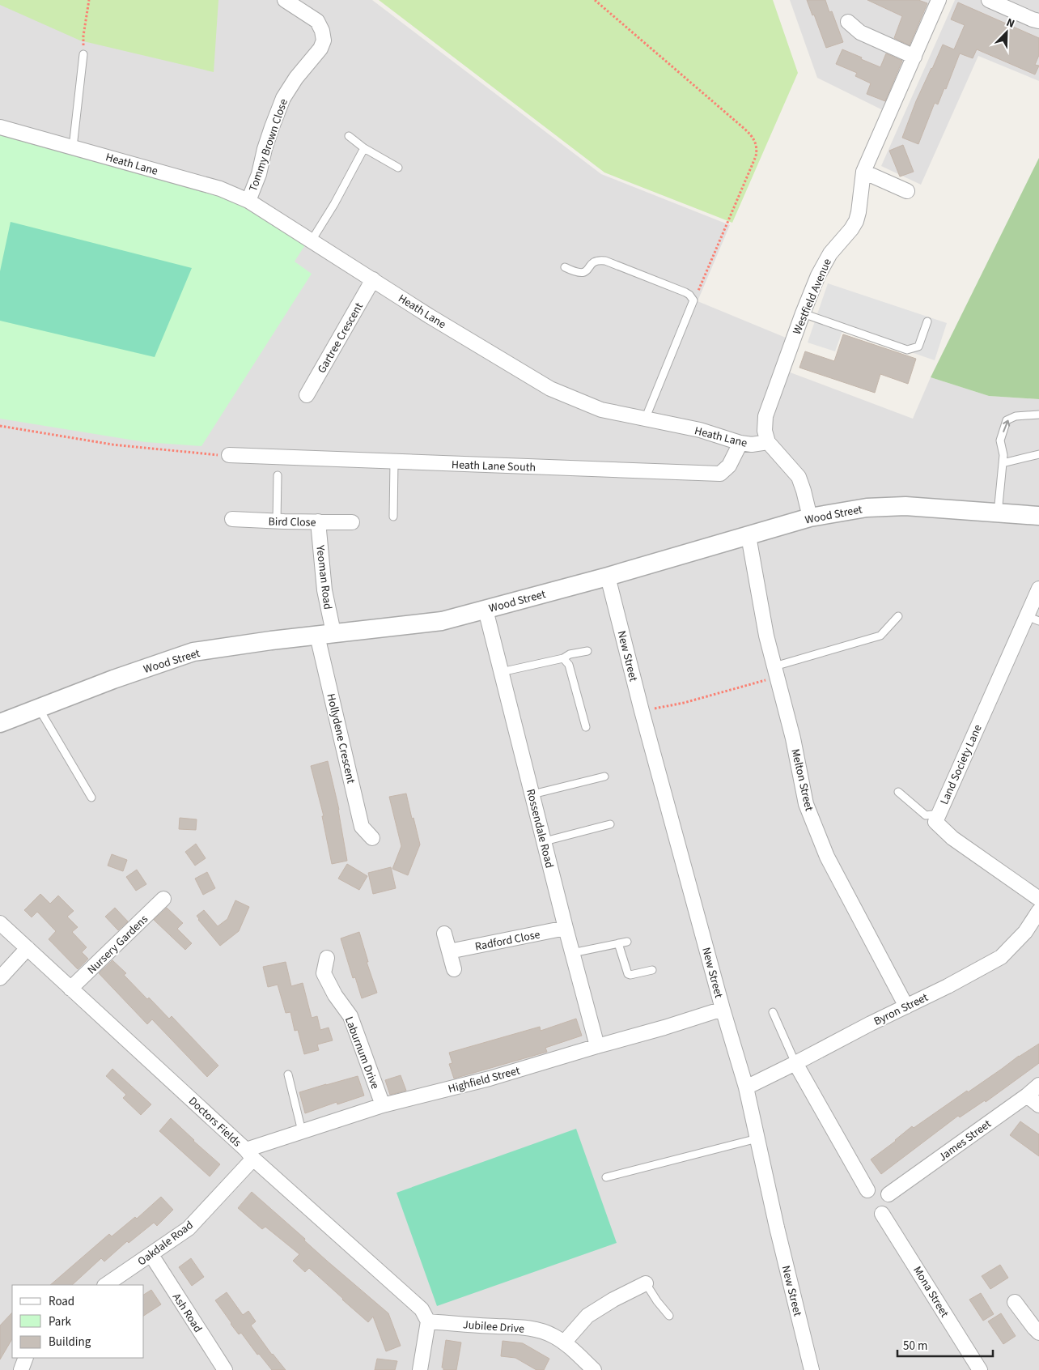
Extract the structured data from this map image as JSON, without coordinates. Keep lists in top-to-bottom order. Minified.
{"streets":{"street":["Tommy Brown Close","Heath Lane","Westfield Avenue","Gartree Crescent","Heath Lane South","Wood Street","Bird Close","Yeoman Road","New Street","Hollydene Crescent","Land Society Lane","Melton Street","Rossendale Road","Radford Close","Nursery Gardens","Byron Street","Laburnum Drive","Highfield Street","Doctors Fields","James Street","Oakdale Road","Mona Street","Ash Road","Jubilee Drive"]},"crossings":[["Tommy Brown Close","Heath Lane"],["Heath Lane","Westfield Avenue"],["Heath Lane","Gartree Crescent"],["Heath Lane","Heath Lane South"],["Wood Street","Yeoman Road"],["Wood Street","New Street"],["Wood Street","Hollydene Crescent"],["Wood Street","Melton Street"],["Wood Street","Rossendale Road"],["Bird Close","Yeoman Road"],["Yeoman Road","Hollydene Crescent"],["New Street","Byron Street"],["New Street","Highfield Street"],["Melton Street","Byron Street"],["Rossendale Road","Radford Close"],["Rossendale Road","Highfield Street"],["Nursery Gardens","Doctors Fields"],["Laburnum Drive","Highfield Street"],["Highfield Street","Doctors Fields"],["Highfield Street","Oakdale Road"],["Doctors Fields","Oakdale Road"],["Doctors Fields","Jubilee Drive"],["Oakdale Road","Ash Road"]],"legend":["Road","Park","Building"],"scale_bar":"50 m","north":"top right"}
